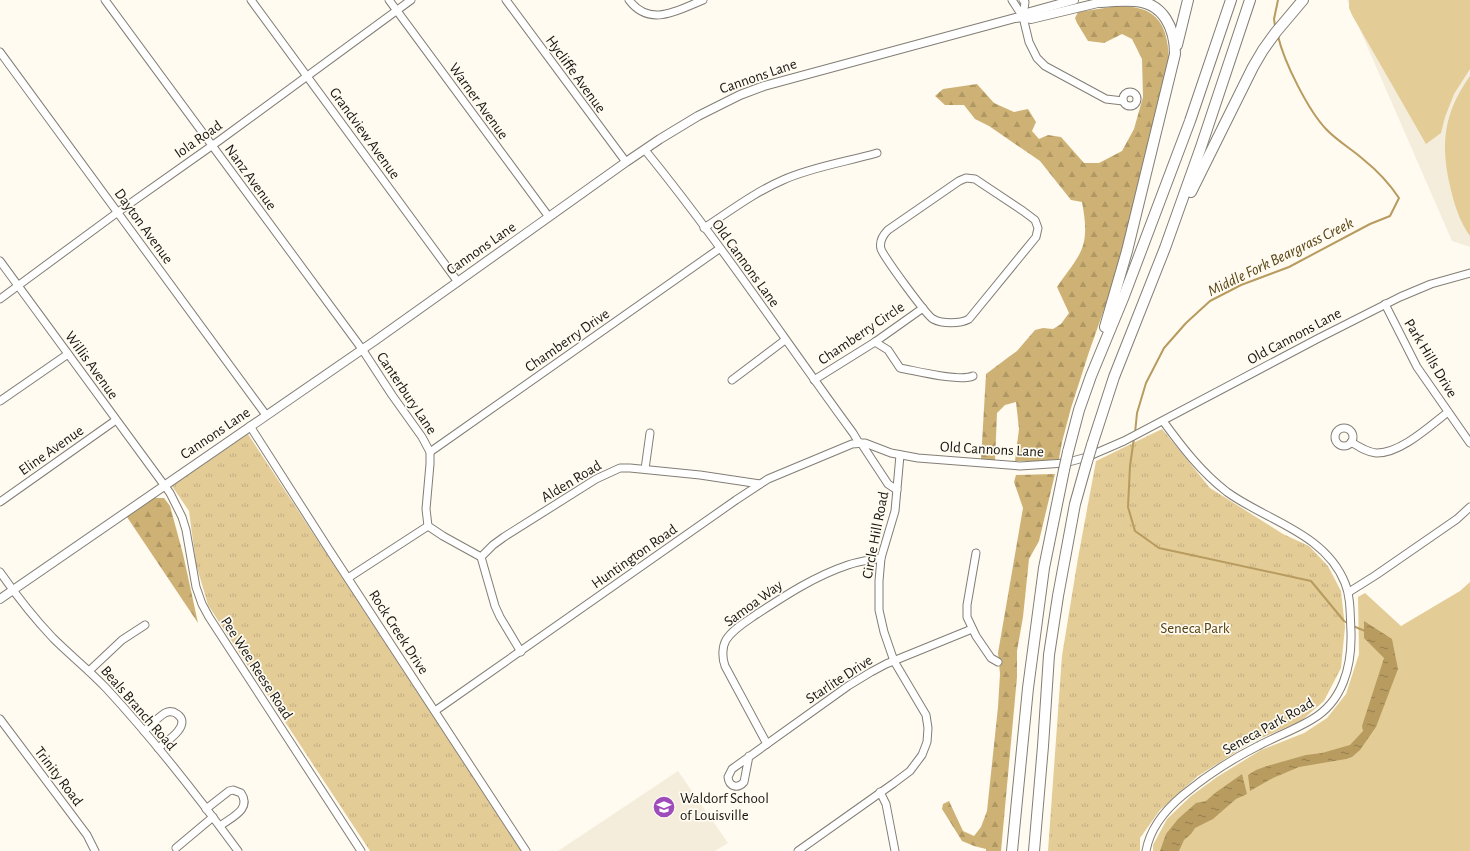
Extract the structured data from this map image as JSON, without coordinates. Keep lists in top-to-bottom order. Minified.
{"streets":{"main road":["Cannons Lane"],"street":["Hycliffe Avenue","Warner Avenue","Grandview Avenue","Iola Road","Nanz Avenue","Dayton Avenue","Old Cannons Lane","Chamberry Circle","Chamberry Drive","Park Hills Drive","Willis Avenue","Canterbury Lane","Eline Avenue","Alden Road","Circle Hill Road","Huntington Road","Samoa Way","Rock Creek Drive","Pee Wee Reese Road","Starlite Drive","Beals Branch Road","Seneca Park Road","Trinity Road"]},"crossings":[["Hycliffe Avenue","Cannons Lane"],["Cannons Lane","Warner Avenue"],["Cannons Lane","Grandview Avenue"],["Cannons Lane","Nanz Avenue"],["Cannons Lane","Dayton Avenue"],["Cannons Lane","Old Cannons Lane"],["Cannons Lane","Willis Avenue"],["Cannons Lane","Canterbury Lane"],["Cannons Lane","Rock Creek Drive"],["Cannons Lane","Pee Wee Reese Road"],["Cannons Lane","Beals Branch Road"],["Warner Avenue","Iola Road"],["Grandview Avenue","Iola Road"],["Iola Road","Nanz Avenue"],["Iola Road","Dayton Avenue"],["Iola Road","Willis Avenue"],["Nanz Avenue","Canterbury Lane"],["Old Cannons Lane","Chamberry Circle"],["Old Cannons Lane","Chamberry Drive"],["Old Cannons Lane","Park Hills Drive"],["Old Cannons Lane","Circle Hill Road"],["Old Cannons Lane","Huntington Road"],["Old Cannons Lane","Seneca Park Road"],["Chamberry Drive","Canterbury Lane"],["Willis Avenue","Eline Avenue"],["Willis Avenue","Pee Wee Reese Road"],["Alden Road","Huntington Road"],["Circle Hill Road","Samoa Way"],["Circle Hill Road","Starlite Drive"],["Huntington Road","Rock Creek Drive"],["Samoa Way","Starlite Drive"]],"water":["Middle Fork Beargrass Creek"],"parks":["Seneca Park"],"places":{"school or university":["Waldorf School of Louisville"]}}
